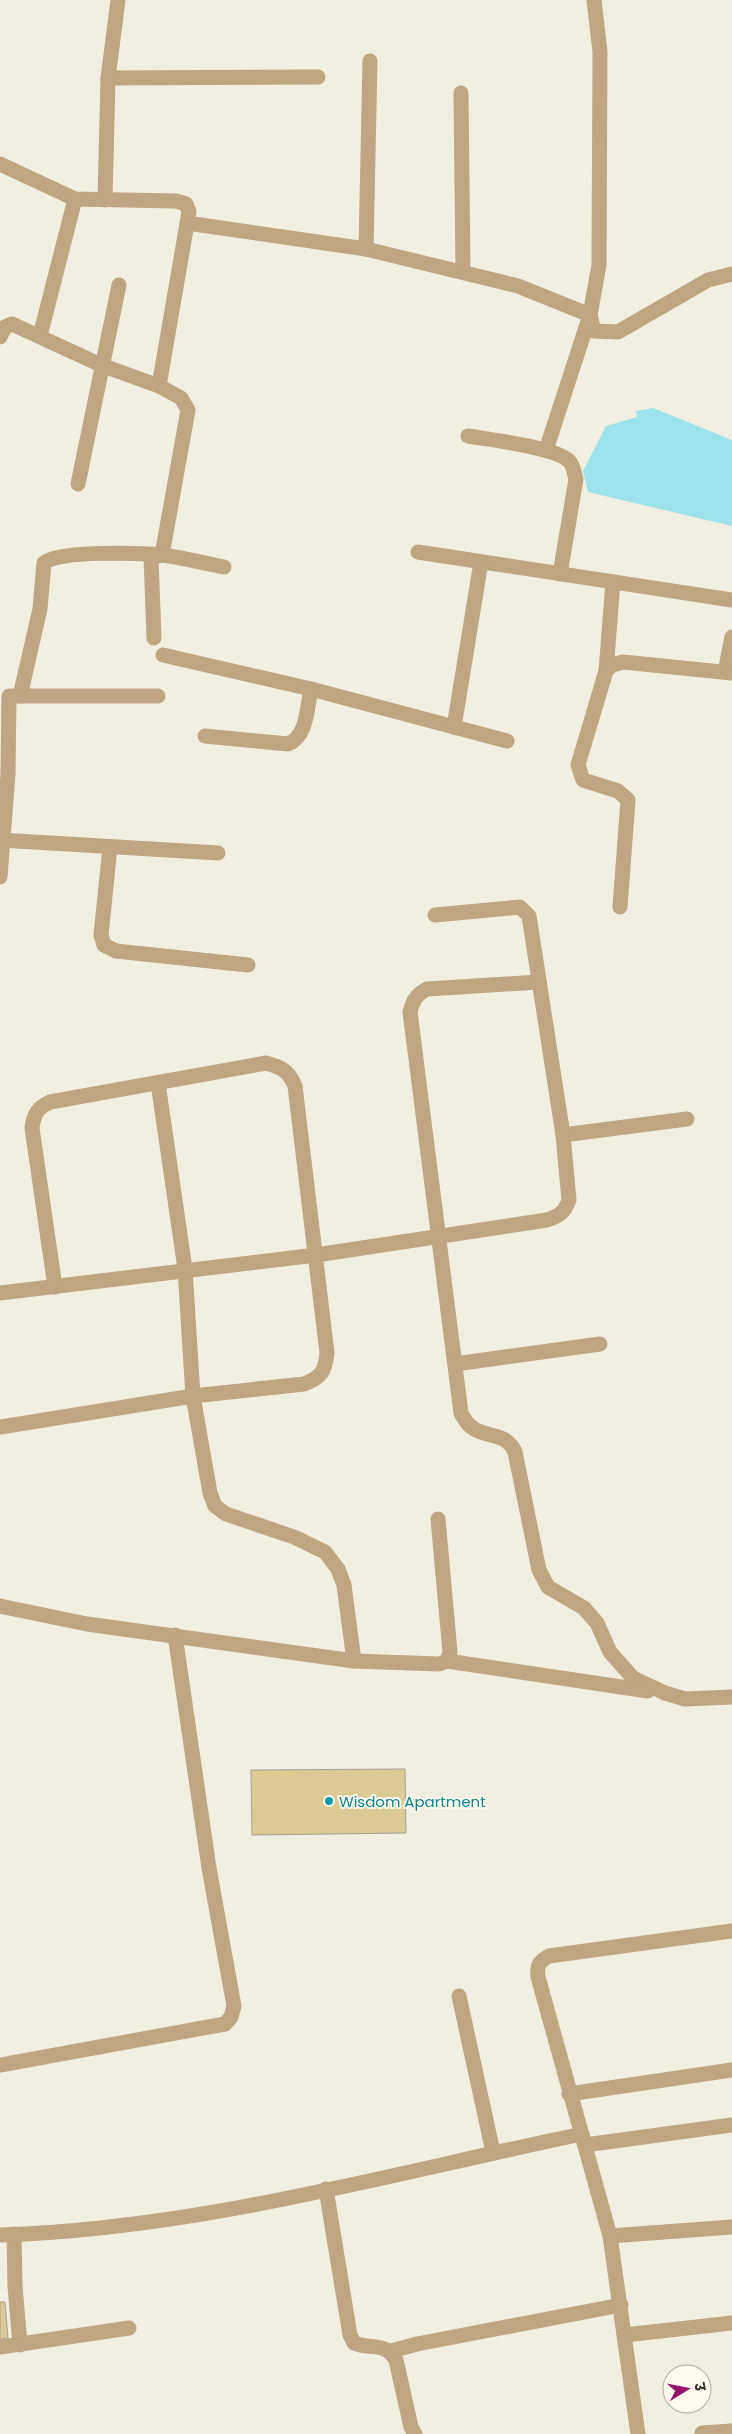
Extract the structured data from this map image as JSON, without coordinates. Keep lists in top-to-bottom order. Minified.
{"places":["Wisdom Apartment"],"north":"right"}
